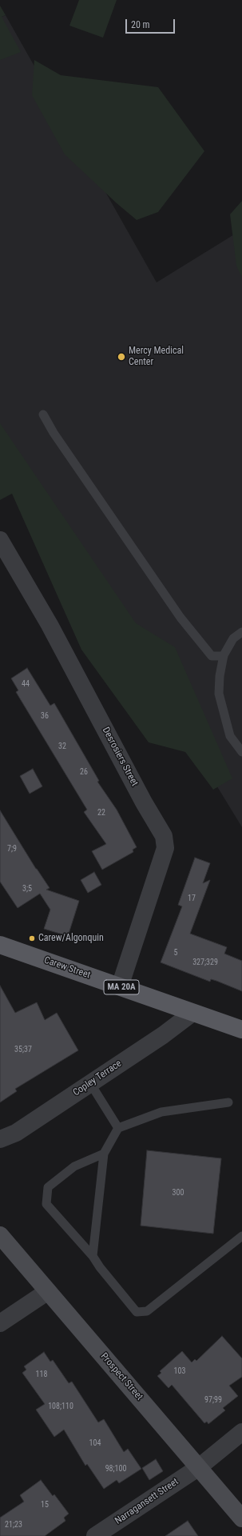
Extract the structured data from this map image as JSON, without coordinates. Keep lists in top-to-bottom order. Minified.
{"streets":{"main road":["Carew Street","MA 20A","Prospect Street"],"street":["Desrosiers Street","Copley Terrace","Narragansett Street"]},"crossings":[["Desrosiers Street","Carew Street"],["Carew Street","Copley Terrace"],["Prospect Street","Narragansett Street"]],"places":["Mercy Medical Center","Carew/Algonquin"],"house_numbers":["44","36","32","26","22","7;9","3;5","17","5","327;329","35;37","300","103","118","97;99","108;110","104","98;100","15","21;23"],"scale_bar":"20 m"}
